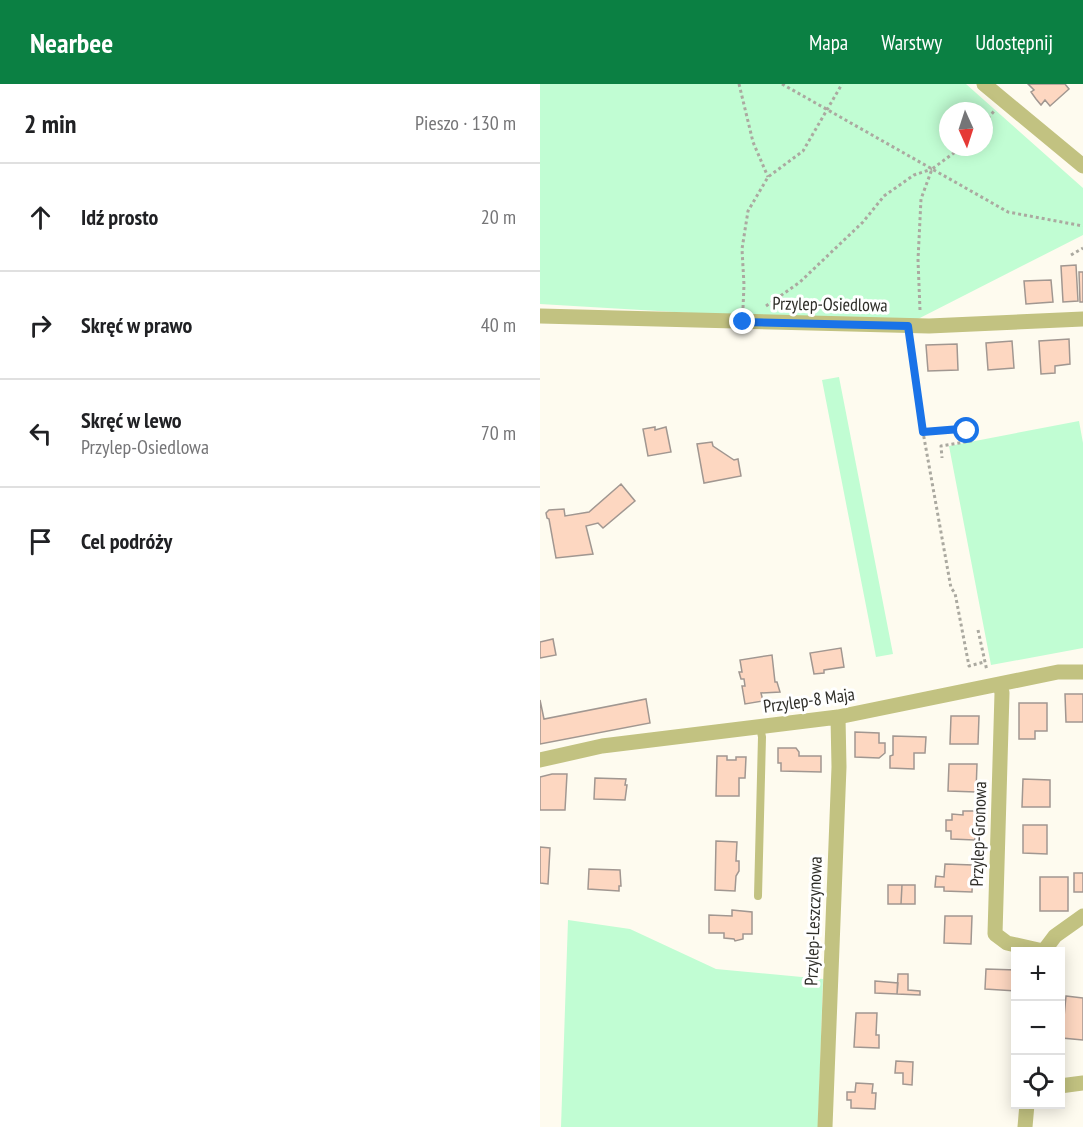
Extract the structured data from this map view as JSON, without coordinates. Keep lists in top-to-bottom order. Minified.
{"streets":{"street":["Przylep-Osiedlowa","Przylep-8 Maja","Przylep-Gronowa","Przylep-Leszczynowa"]},"crossings":[["Przylep-8 Maja","Przylep-Gronowa"],["Przylep-8 Maja","Przylep-Leszczynowa"]],"north":"bottom","page":{"header":"Nearbee","nav":["Mapa","Warstwy","Udostępnij"],"heading":["2 min","Pieszo · 130 m"],"list":[["Idź prosto","20 m"],["Skręć w prawo","40 m"],["Skręć w lewo","Przylep-Osiedlowa","70 m"],"Cel podróży"],"map_buttons":["+","−"]}}
